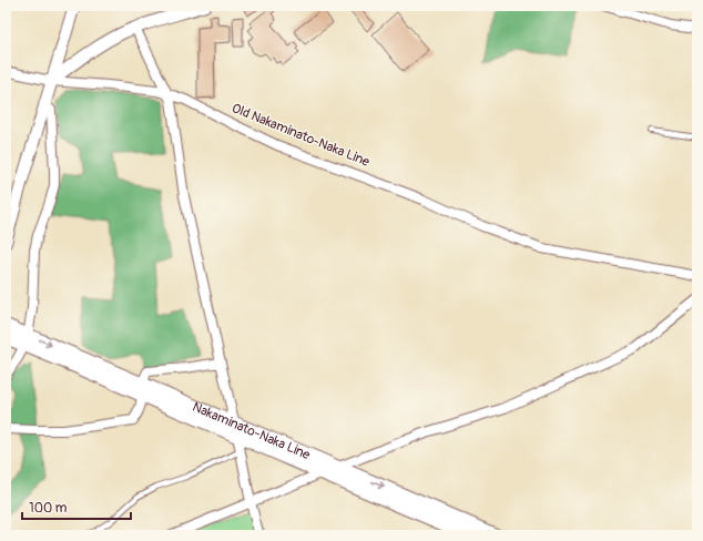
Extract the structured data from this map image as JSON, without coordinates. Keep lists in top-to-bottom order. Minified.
{"streets":{"main road":["Nakaminato-Naka Line"],"street":["Old Nakaminato-Naka Line"]},"scale_bar":"100 m"}
